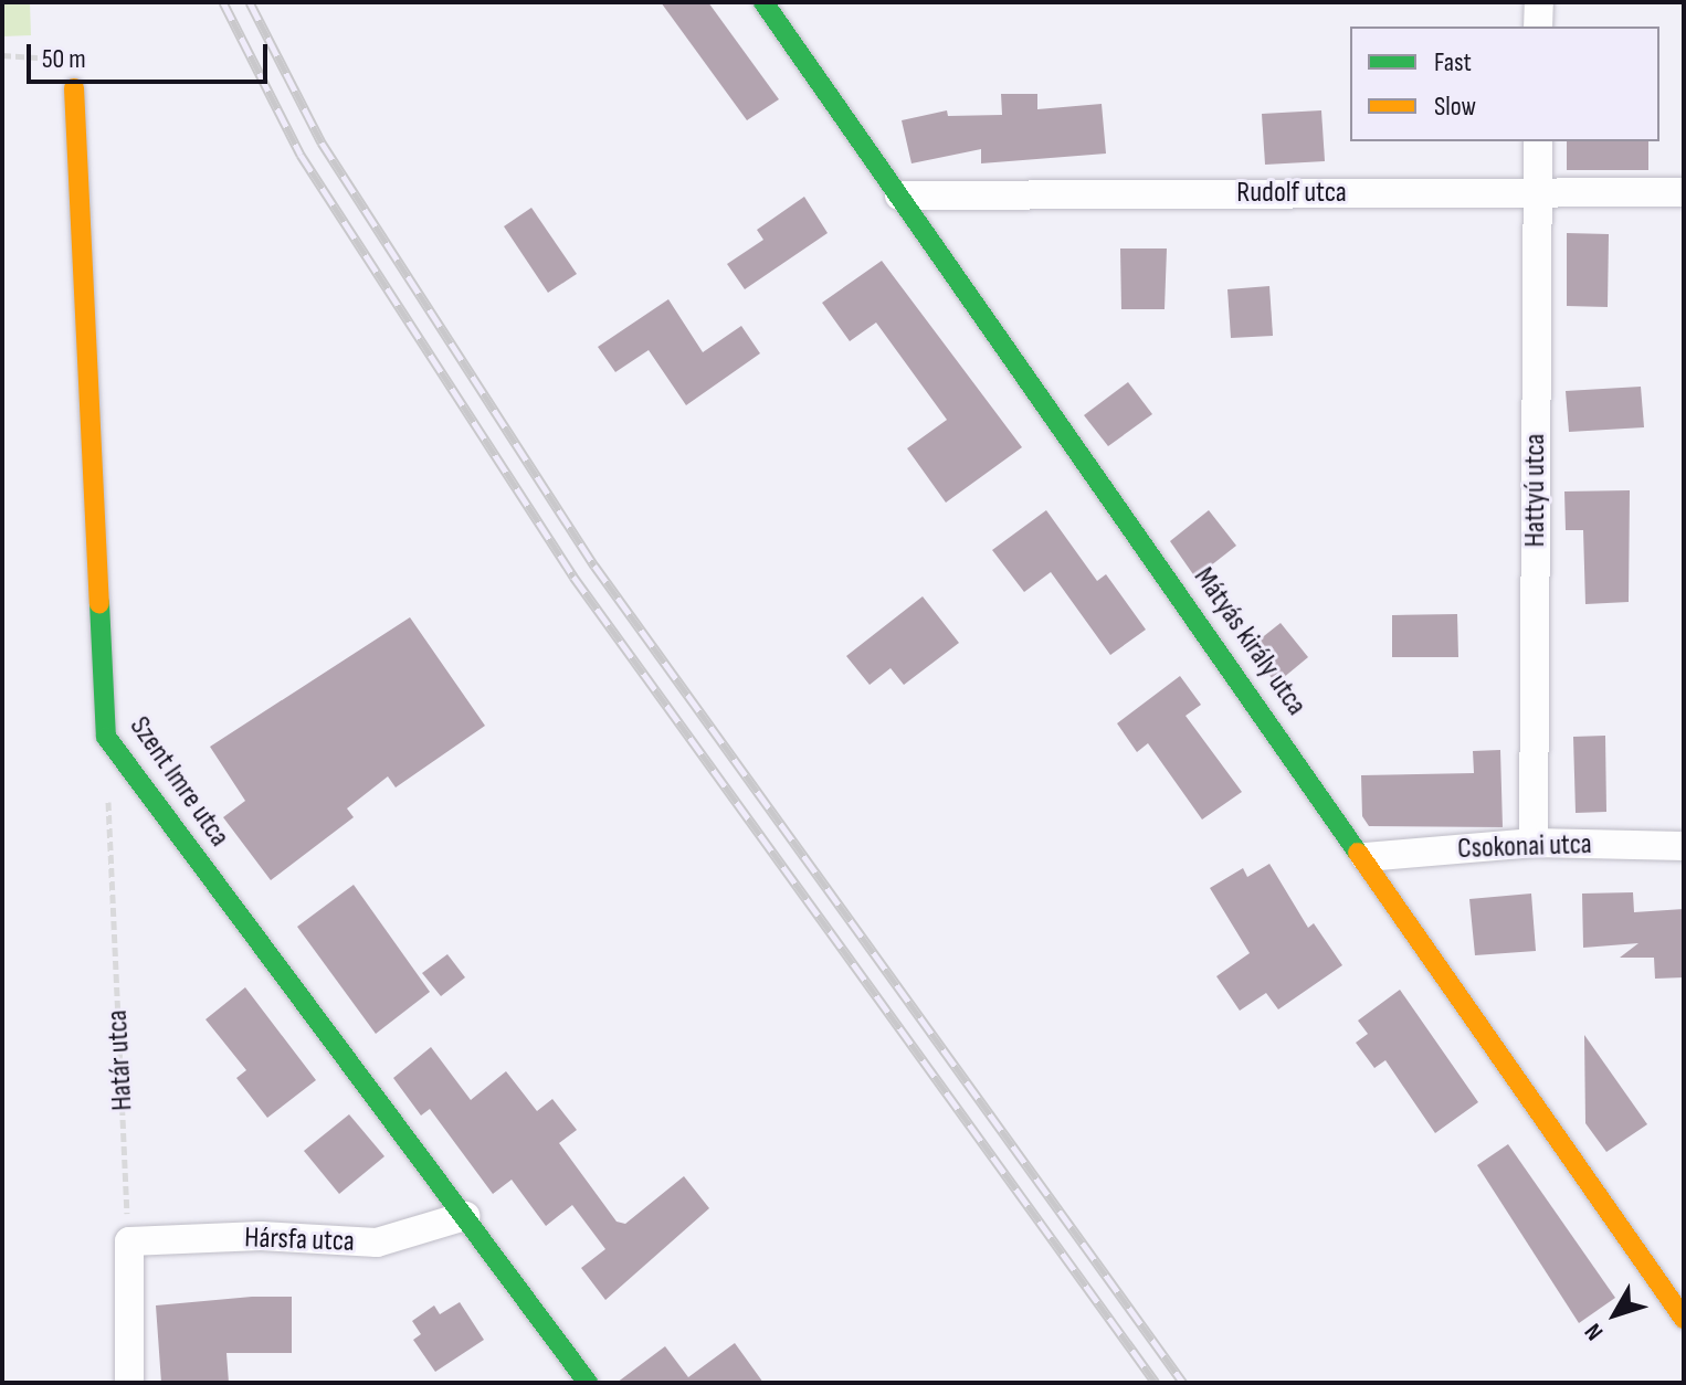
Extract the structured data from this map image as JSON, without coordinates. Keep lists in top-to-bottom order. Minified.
{"streets":{"street":["Rudolf utca","Hattyú utca","Mátyás király utca","Szent Imre utca","Csokonai utca","Hársfa utca"],"path":["Határ utca"]},"crossings":[["Rudolf utca","Hattyú utca"],["Rudolf utca","Mátyás király utca"],["Hattyú utca","Csokonai utca"],["Mátyás király utca","Csokonai utca"],["Szent Imre utca","Hársfa utca"],["Határ utca","Hársfa utca"]],"legend":["Fast","Slow"],"scale_bar":"50 m","north":"bottom left"}
